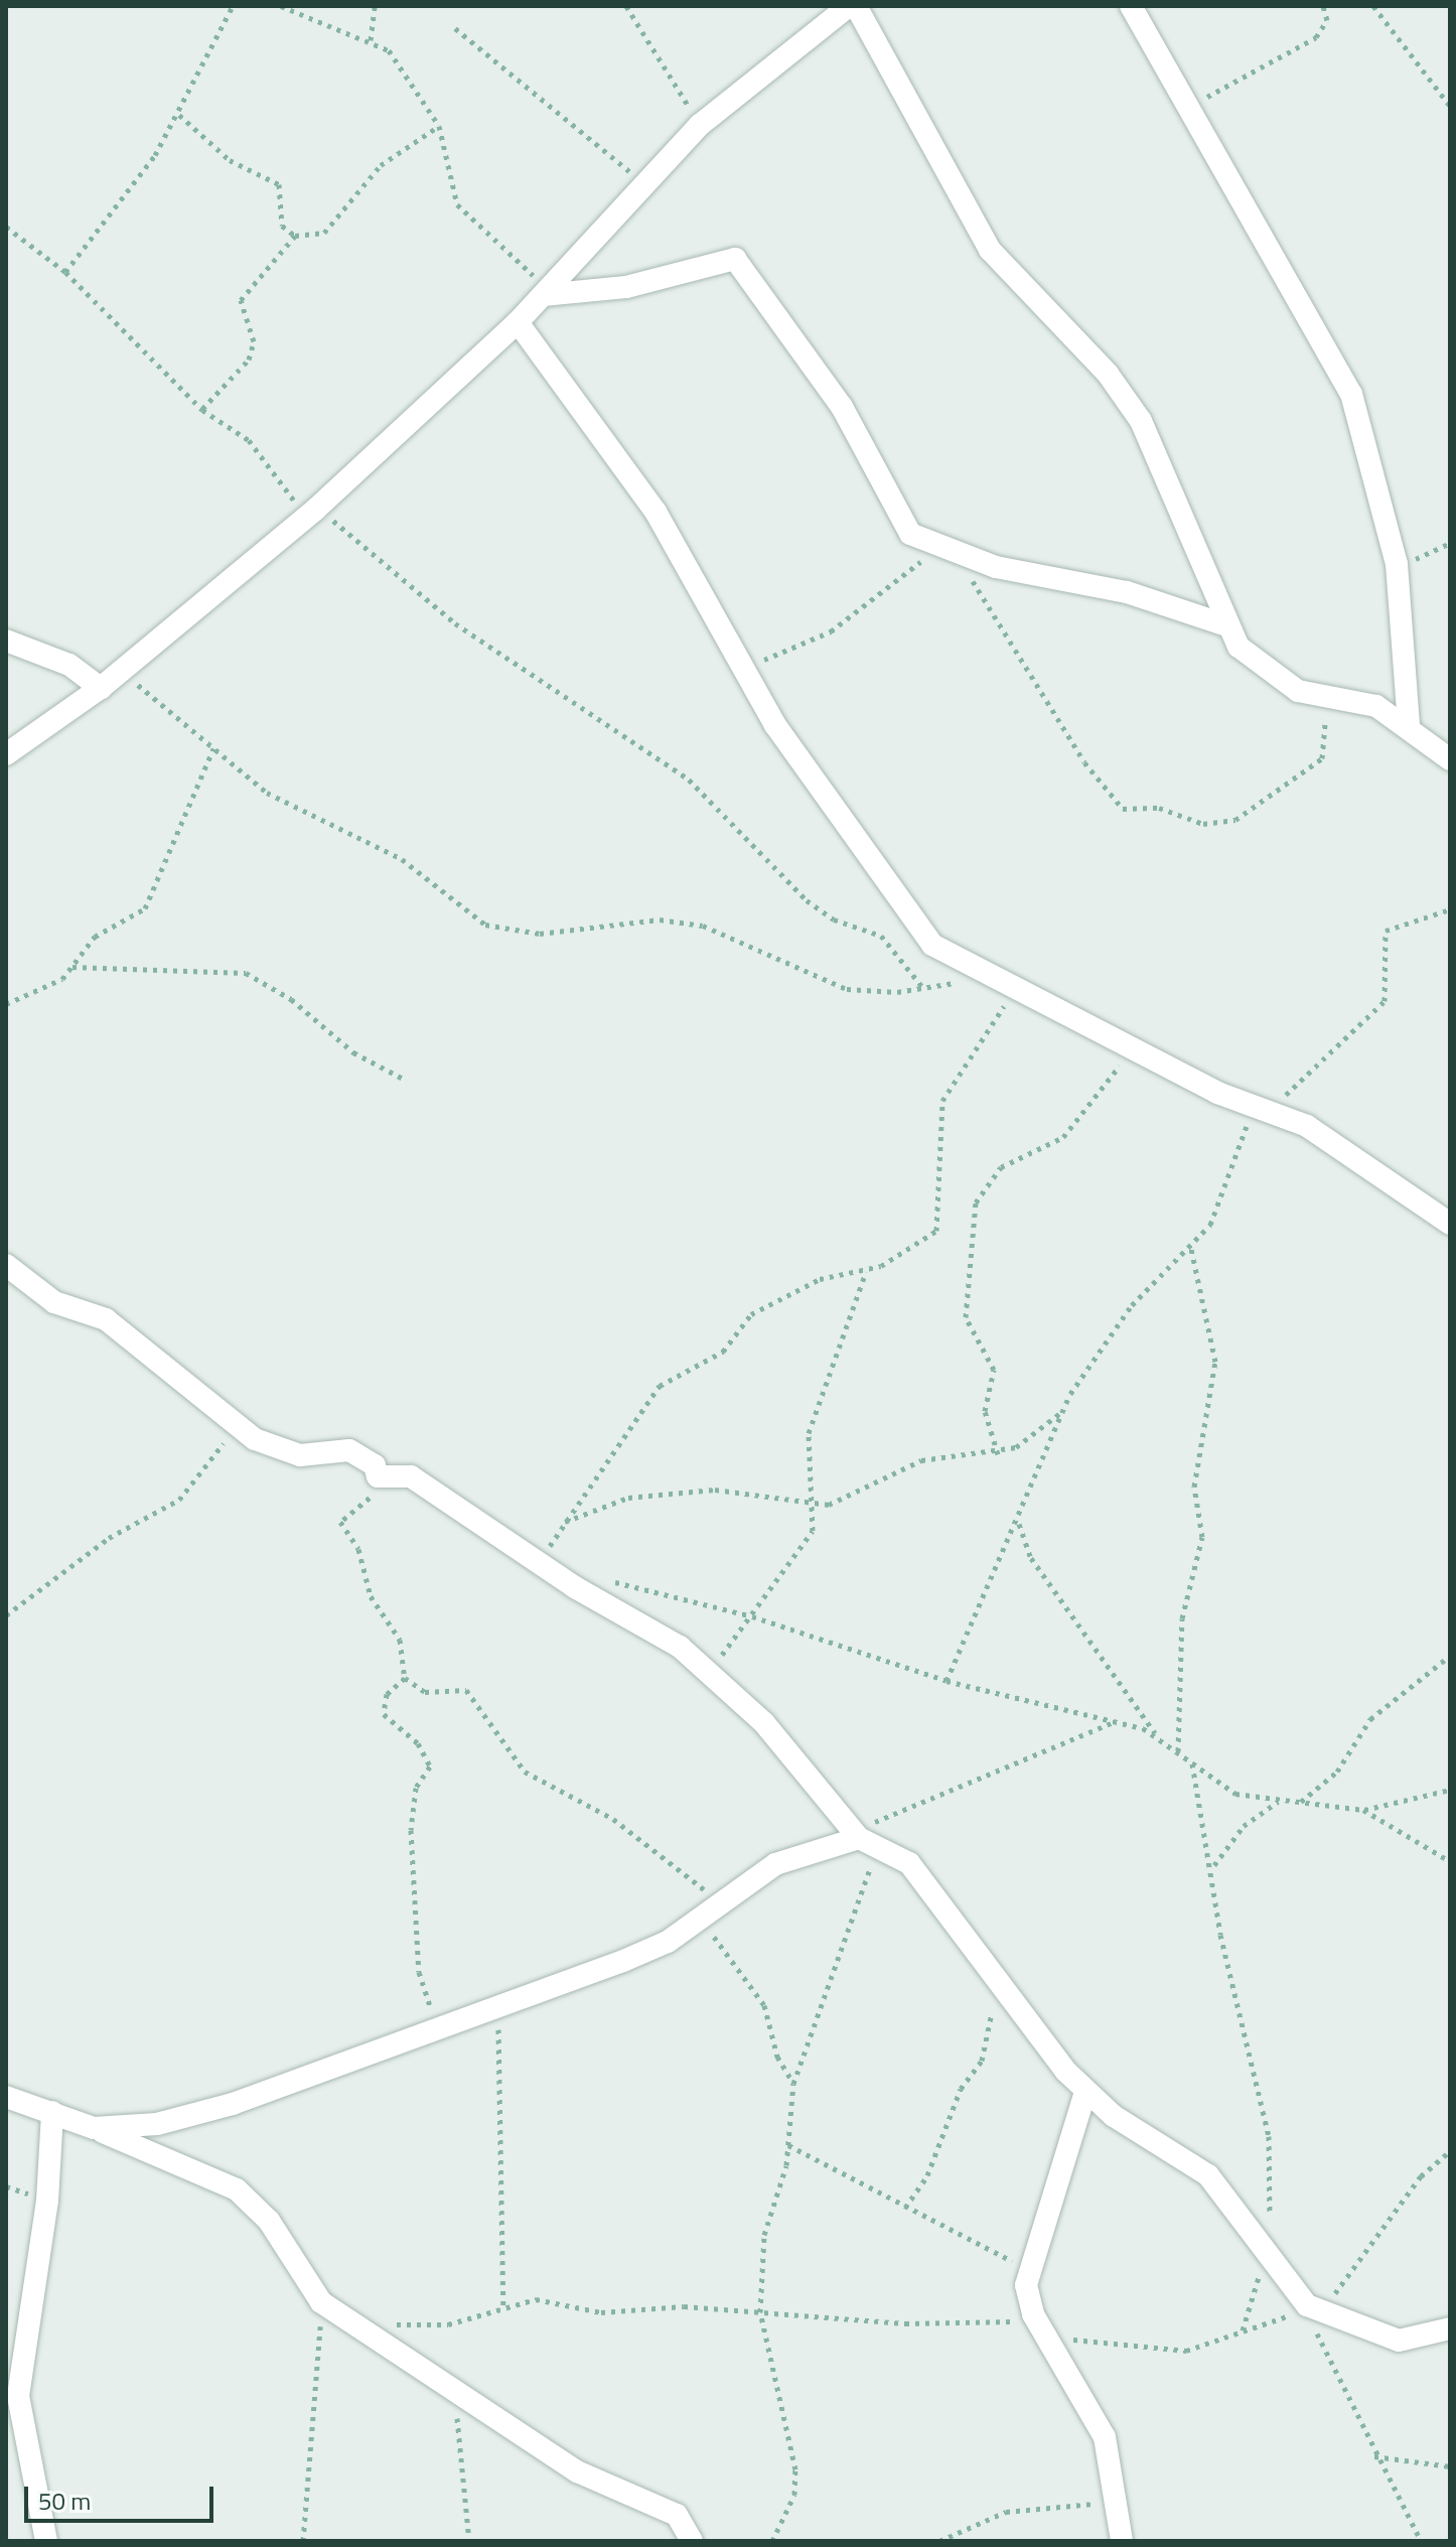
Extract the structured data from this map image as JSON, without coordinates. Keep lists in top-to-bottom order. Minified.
{"scale_bar":"50 m"}
